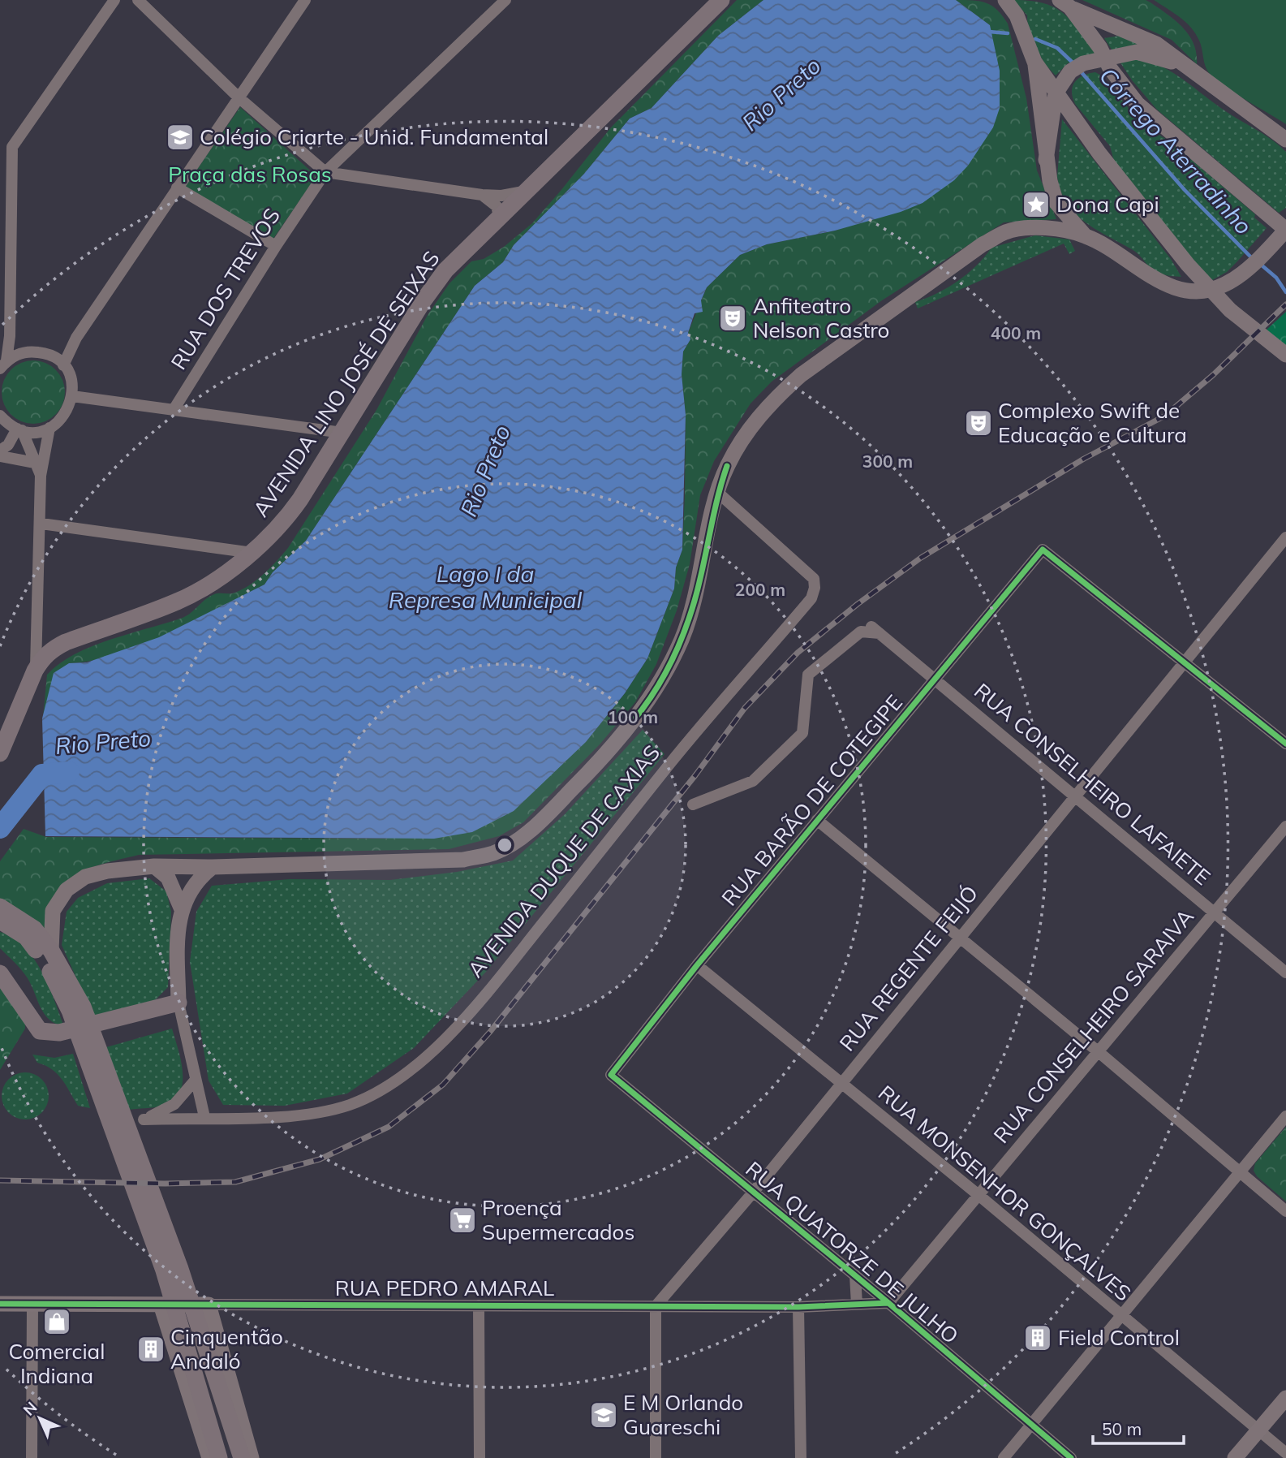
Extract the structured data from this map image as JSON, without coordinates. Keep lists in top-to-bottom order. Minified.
{"streets":{"main road":["AVENIDA LINO JOSÉ DE SEIXAS","AVENIDA DUQUE DE CAXIAS","RUA PEDRO AMARAL"],"street":["RUA DOS TREVOS","RUA CONSELHEIRO LAFAIETE","RUA BARÃO DE COTEGIPE","RUA REGENTE FEIJÓ","RUA CONSELHEIRO SARAIVA","RUA MONSENHOR GONÇALVES","RUA QUATORZE DE JULHO"]},"crossings":[["RUA CONSELHEIRO LAFAIETE","RUA BARÃO DE COTEGIPE"],["RUA CONSELHEIRO LAFAIETE","RUA REGENTE FEIJÓ"],["RUA CONSELHEIRO LAFAIETE","RUA CONSELHEIRO SARAIVA"],["RUA BARÃO DE COTEGIPE","RUA REGENTE FEIJÓ"],["RUA BARÃO DE COTEGIPE","RUA MONSENHOR GONÇALVES"],["RUA BARÃO DE COTEGIPE","RUA QUATORZE DE JULHO"],["RUA REGENTE FEIJÓ","RUA MONSENHOR GONÇALVES"],["RUA REGENTE FEIJÓ","RUA QUATORZE DE JULHO"],["RUA REGENTE FEIJÓ","RUA PEDRO AMARAL"],["RUA CONSELHEIRO SARAIVA","RUA MONSENHOR GONÇALVES"],["RUA CONSELHEIRO SARAIVA","RUA QUATORZE DE JULHO"],["RUA CONSELHEIRO SARAIVA","RUA PEDRO AMARAL"],["RUA QUATORZE DE JULHO","RUA PEDRO AMARAL"]],"water":["Rio Preto","Córrego Aterradinho","Lago I da Represa Municipal"],"parks":["Praça das Rosas"],"places":{"school or university":["Colégio Criarte - Unid. Fundamental","E M Orlando Guareschi"],"place":["Dona Capi"],"theatre":["Anfiteatro Nelson Castro","Complexo Swift de Educação e Cultura"],"supermarket":["Proença Supermercados"],"shop":["Comercial Indiana"],"building":["Field Control","Cinquentão Andaló"]},"scale_bar":"50 m","north":"top left","rings":["400 m","300 m","200 m","100 m"]}
